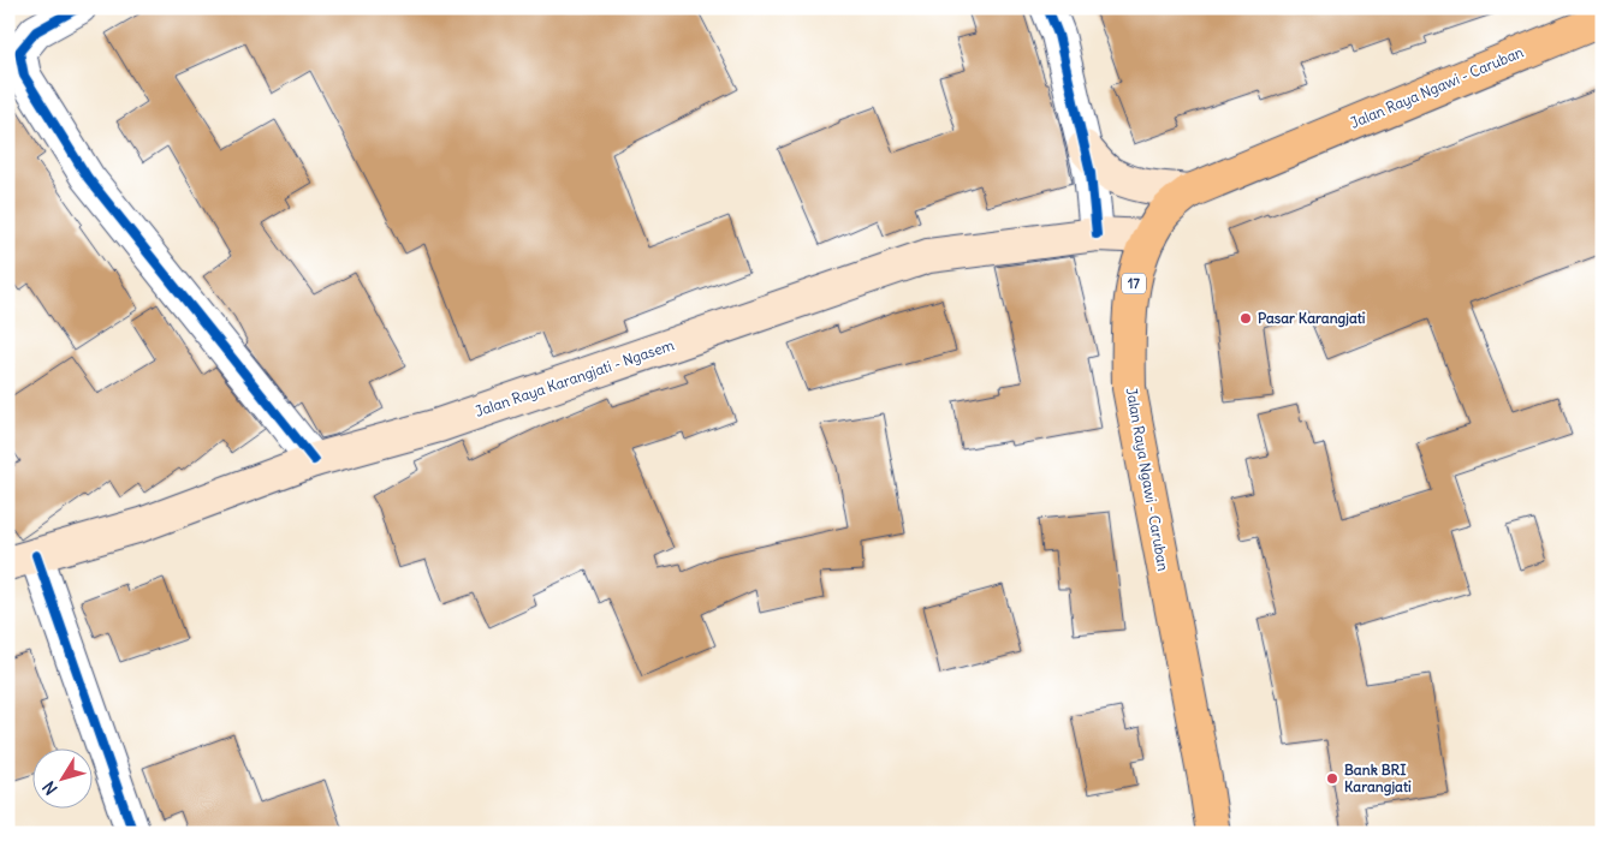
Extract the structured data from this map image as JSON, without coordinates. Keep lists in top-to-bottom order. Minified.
{"streets":{"highway":["Jalan Raya Ngawi - Caruban","17"],"main road":["Jalan Raya Karangjati - Ngasem"]},"crossings":[["Jalan Raya Ngawi - Caruban","Jalan Raya Karangjati - Ngasem"]],"places":["Pasar Karangjati","Bank BRI Karangjati"],"north":"bottom left"}
